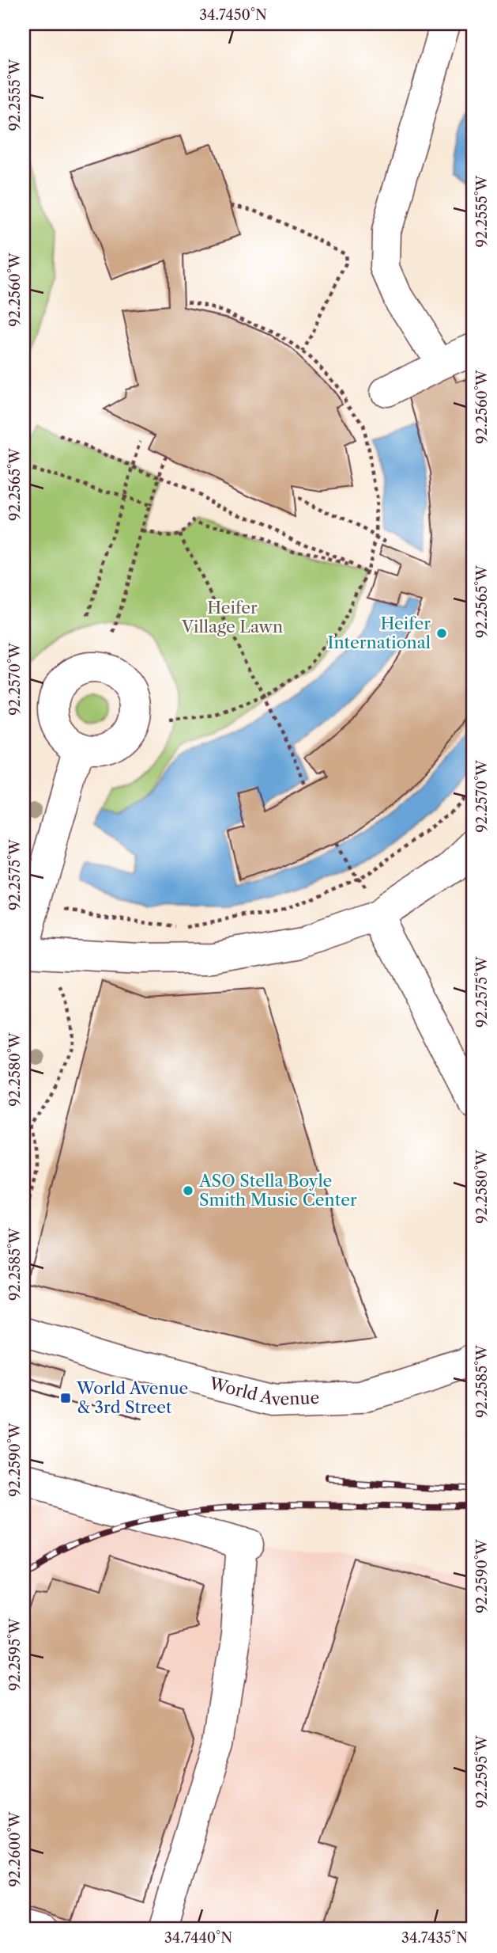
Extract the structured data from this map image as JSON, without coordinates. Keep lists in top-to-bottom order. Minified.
{"streets":{"street":["World Avenue"]},"parks":["Heifer Village Lawn"],"places":{"other":["Heifer International","ASO Stella Boyle Smith Music Center"],"transit":["World Avenue & 3rd Street"]},"coordinates":["34.7450°N","92.2555°W","92.2560°W","92.2565°W","92.2570°W","92.2575°W","92.2580°W","92.2585°W","92.2590°W","92.2595°W","92.2600°W","34.7440°N","34.7435°N"]}
